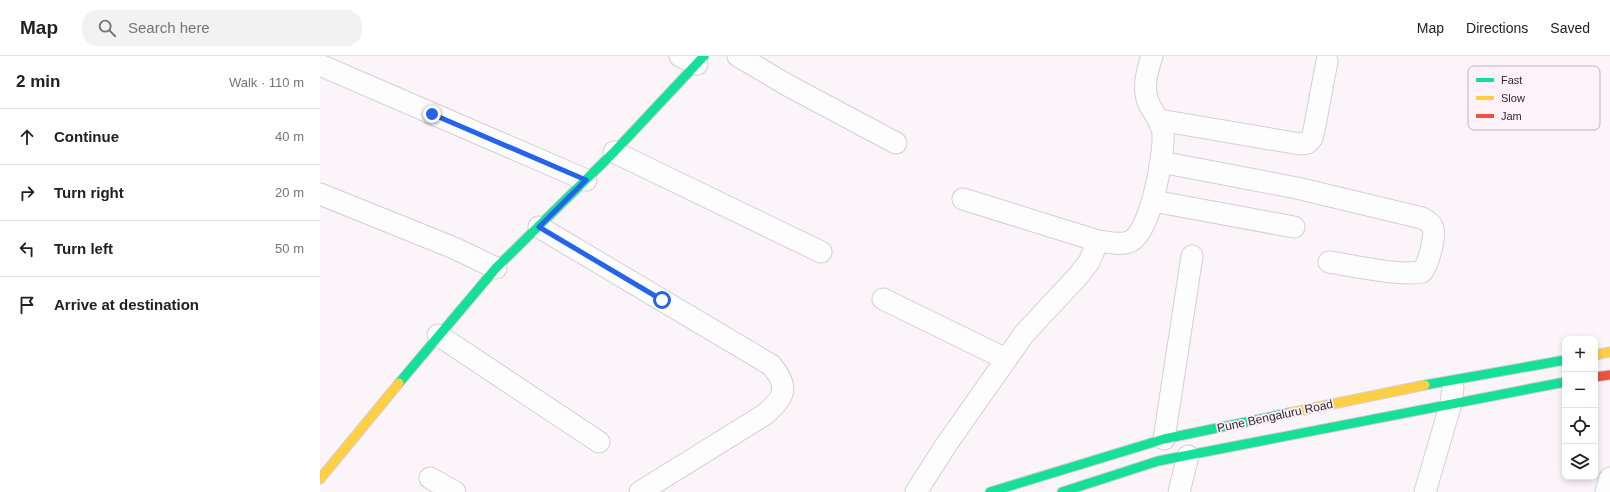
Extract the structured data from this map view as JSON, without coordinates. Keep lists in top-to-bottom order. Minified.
{"streets":{"main road":["Pune Bengaluru Road"]},"legend":["Fast","Slow","Jam"],"page":{"header":"Map","search":"Search here","nav":["Map","Directions","Saved"],"heading":["2 min","Walk · 110 m"],"list":[["Continue","40 m"],["Turn right","20 m"],["Turn left","50 m"],"Arrive at destination"],"map_buttons":["+","−"]}}
